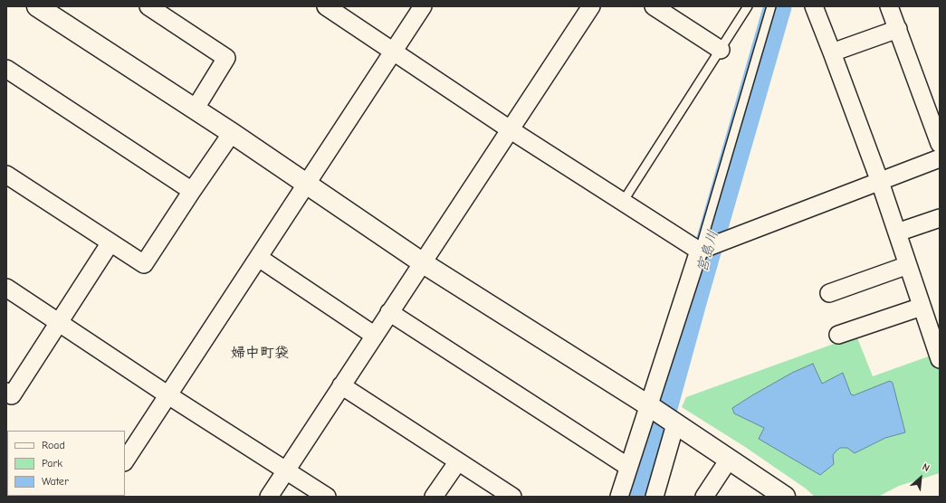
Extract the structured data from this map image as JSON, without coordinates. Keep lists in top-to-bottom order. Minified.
{"districts":["婦中町袋"],"water":["宮島川"],"legend":["Road","Park","Water"],"north":"top right"}
